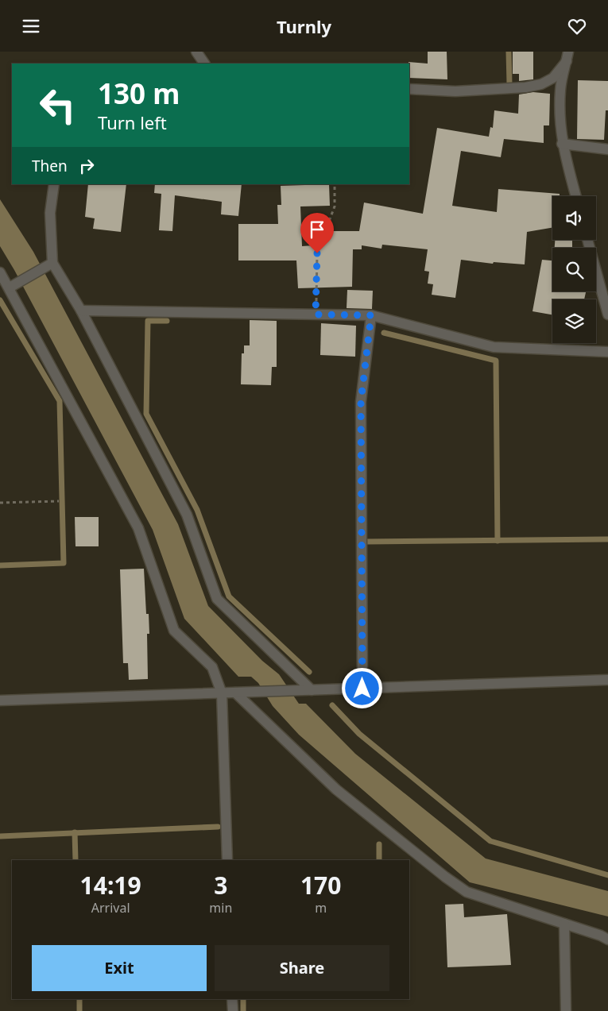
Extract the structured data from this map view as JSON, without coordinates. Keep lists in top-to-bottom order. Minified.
{"page":{"header":"Turnly","turn":["130 m","Turn left"],"then":"Then","eta":["14:19","Arrival","3","min","170","m"],"buttons":["Exit","Share"]}}
